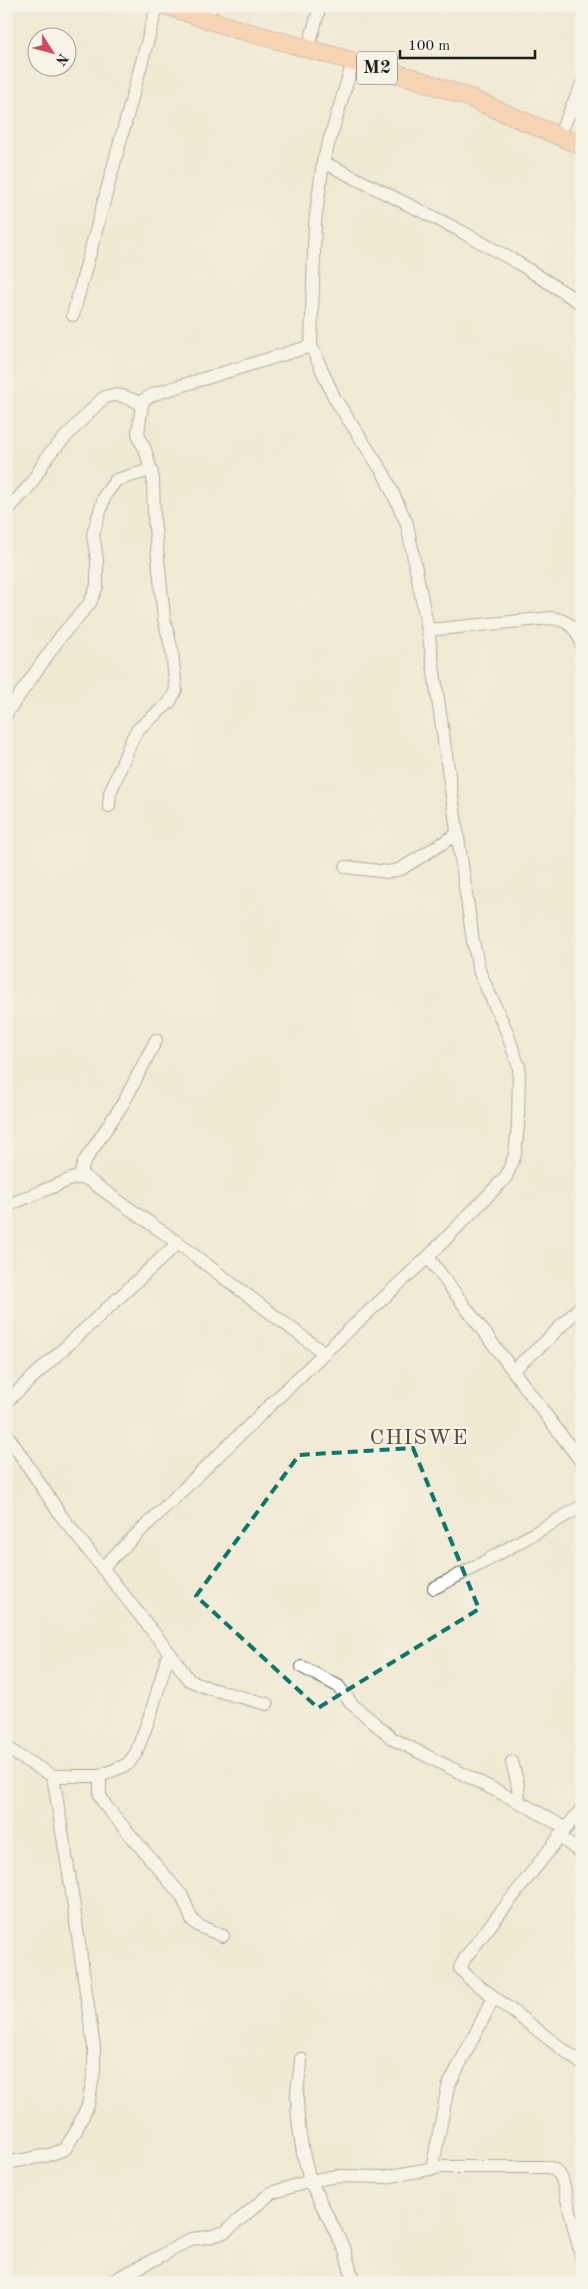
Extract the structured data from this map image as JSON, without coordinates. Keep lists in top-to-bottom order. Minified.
{"streets":{"highway":["M2"]},"districts":["CHISWE"],"scale_bar":"100 m","north":"bottom right"}
